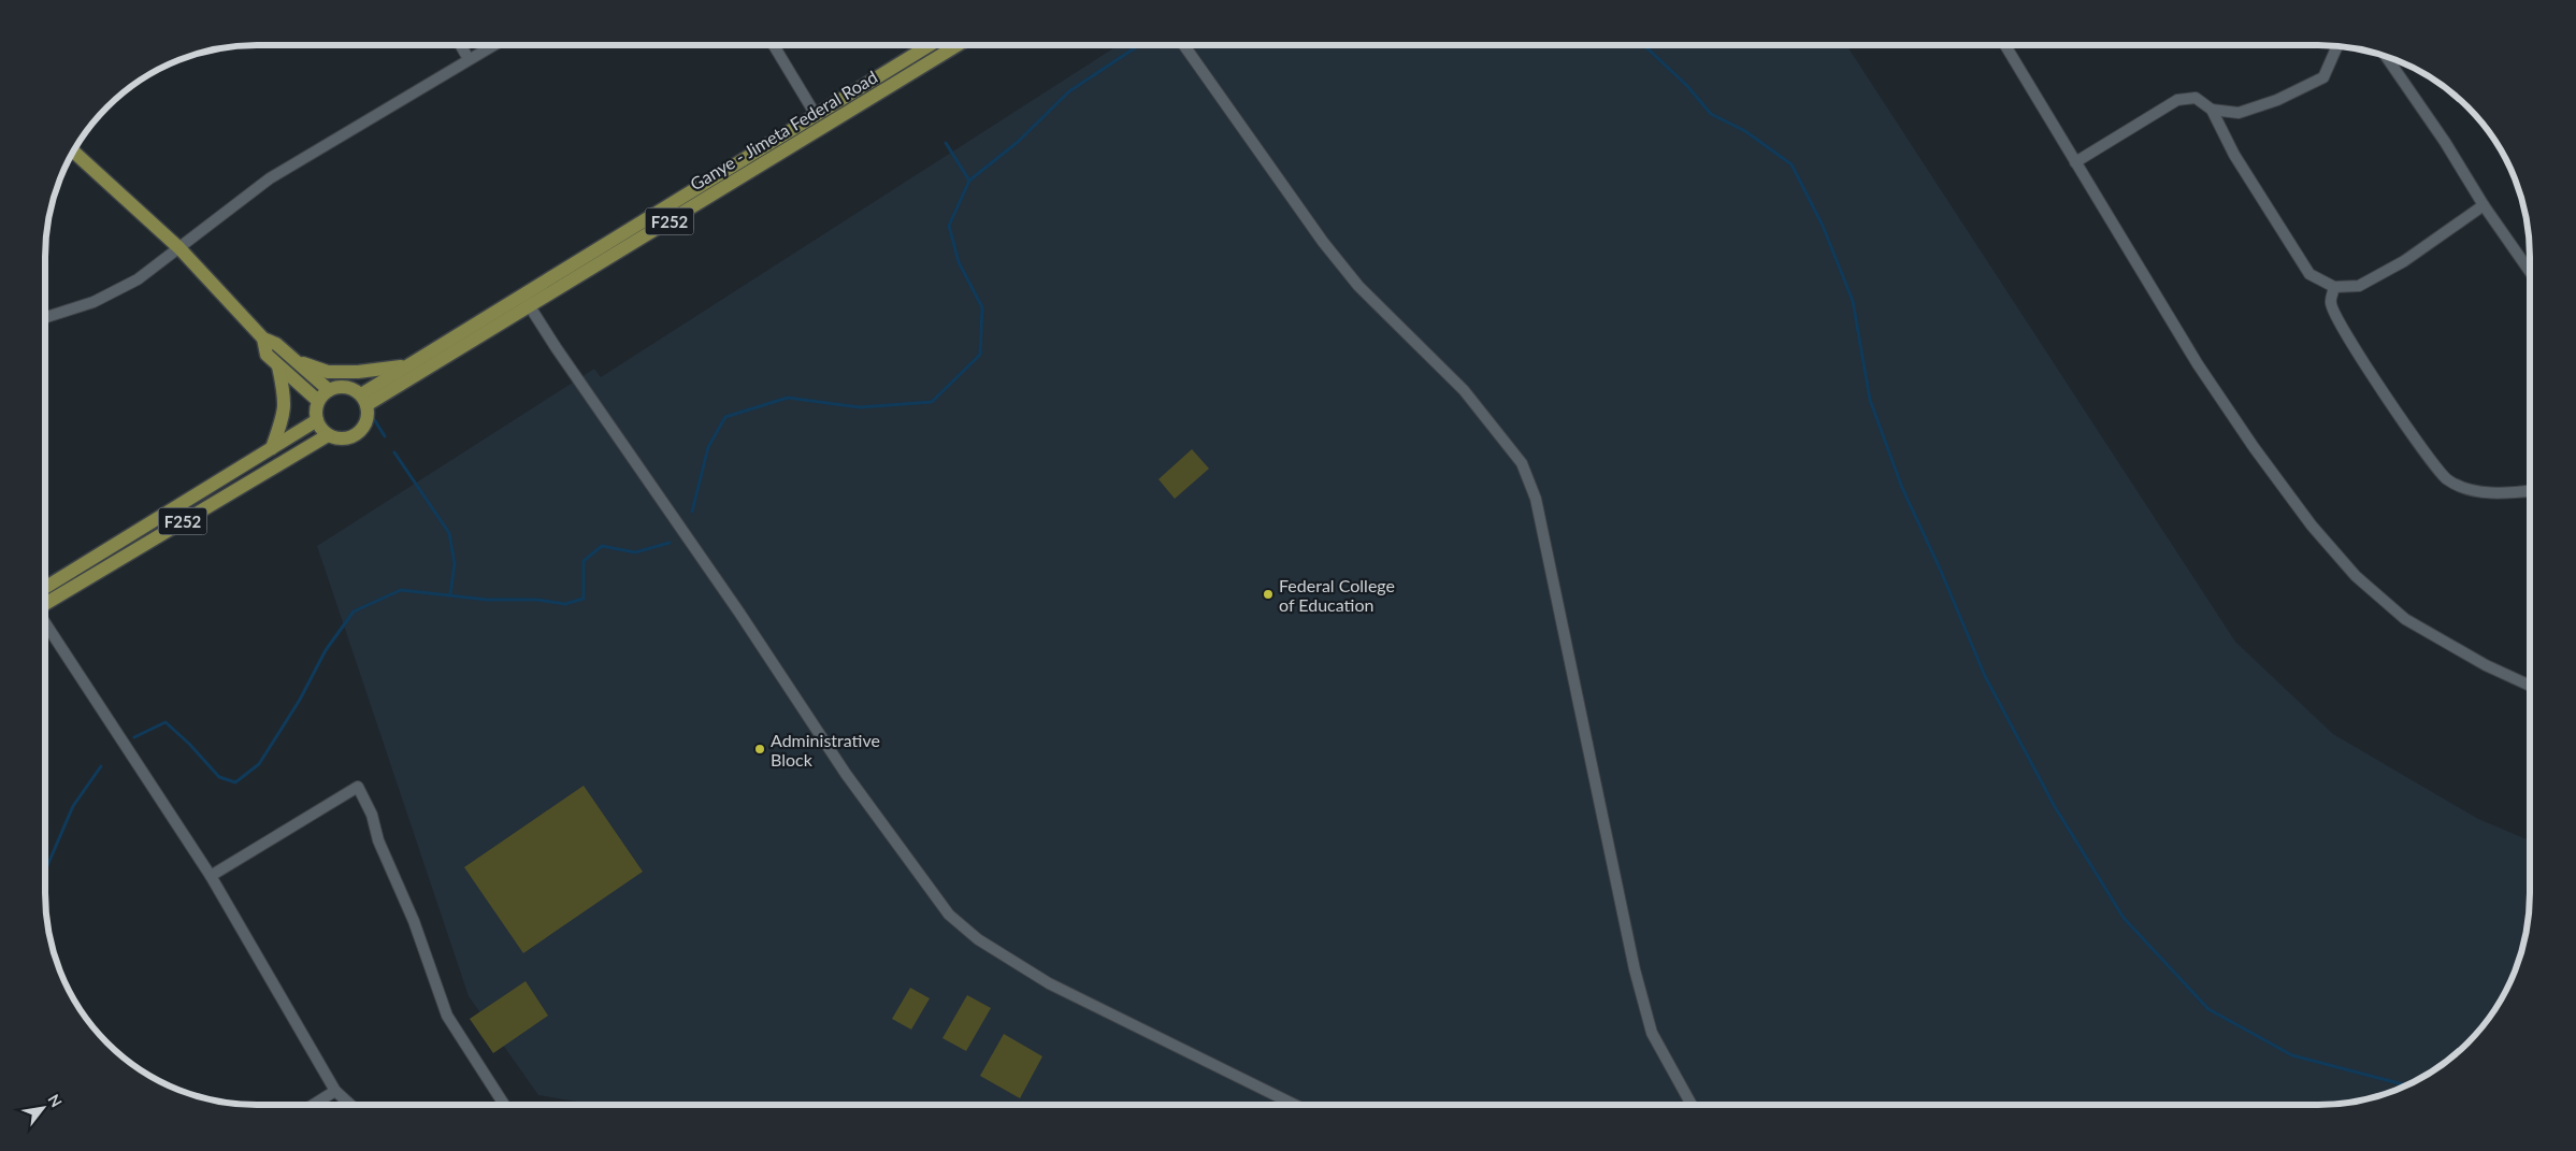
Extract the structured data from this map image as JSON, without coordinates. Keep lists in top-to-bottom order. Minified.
{"streets":{"main road":["Ganye - Jimeta Federal Road","F252"]},"crossings":[["Ganye - Jimeta Federal Road","F252"]],"places":["Federal College of Education","Administrative Block"],"north":"top right"}
